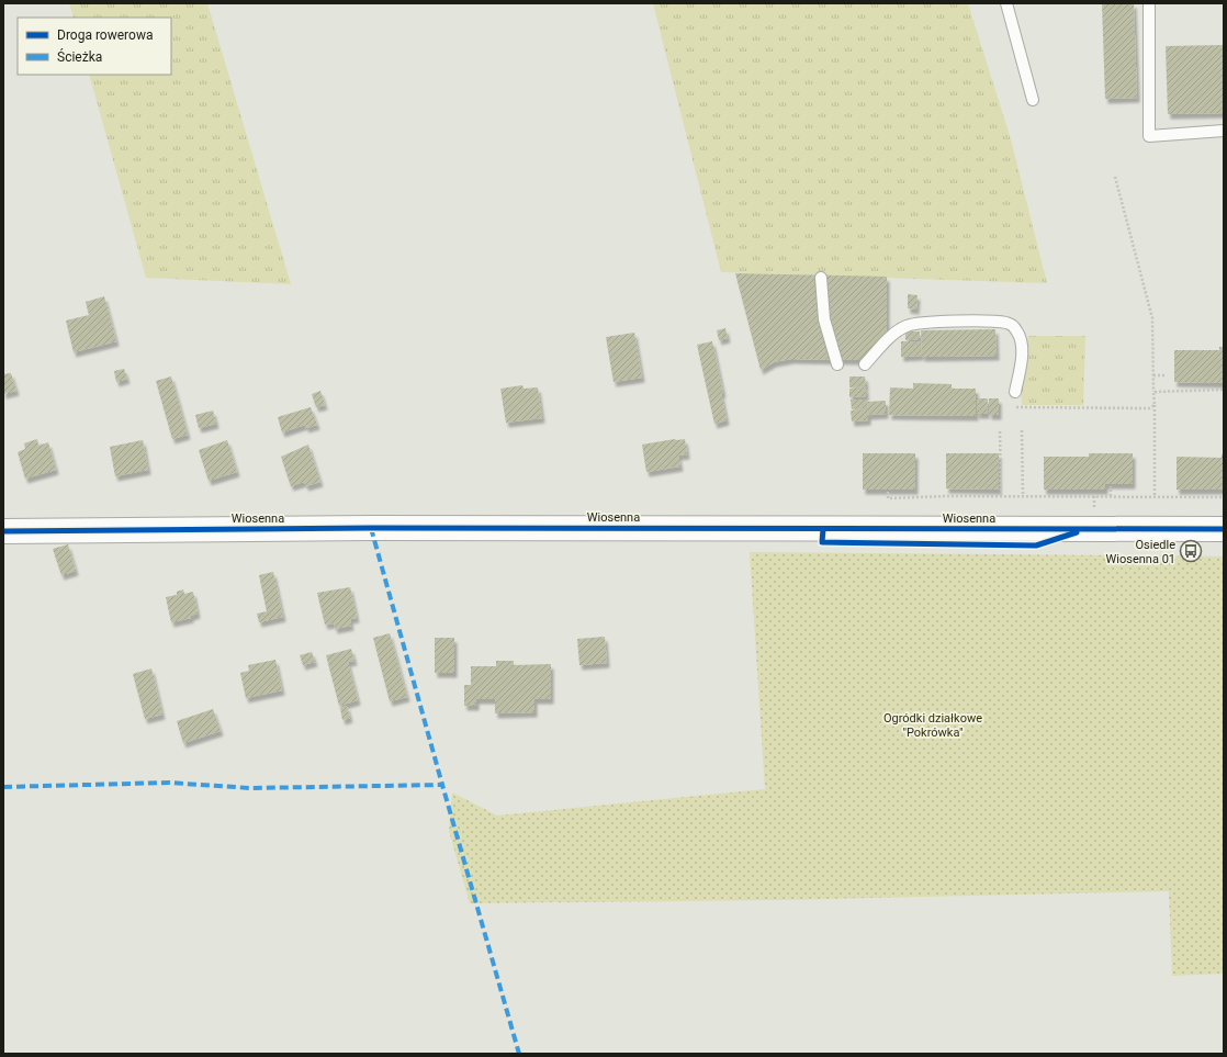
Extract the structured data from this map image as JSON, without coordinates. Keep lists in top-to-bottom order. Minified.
{"streets":{"street":["Wiosenna"]},"parks":["Ogródki działkowe \"Pokrówka\""],"places":{"bus stop":["Osiedle Wiosenna 01"]},"legend":["Droga rowerowa","Ścieżka"]}
